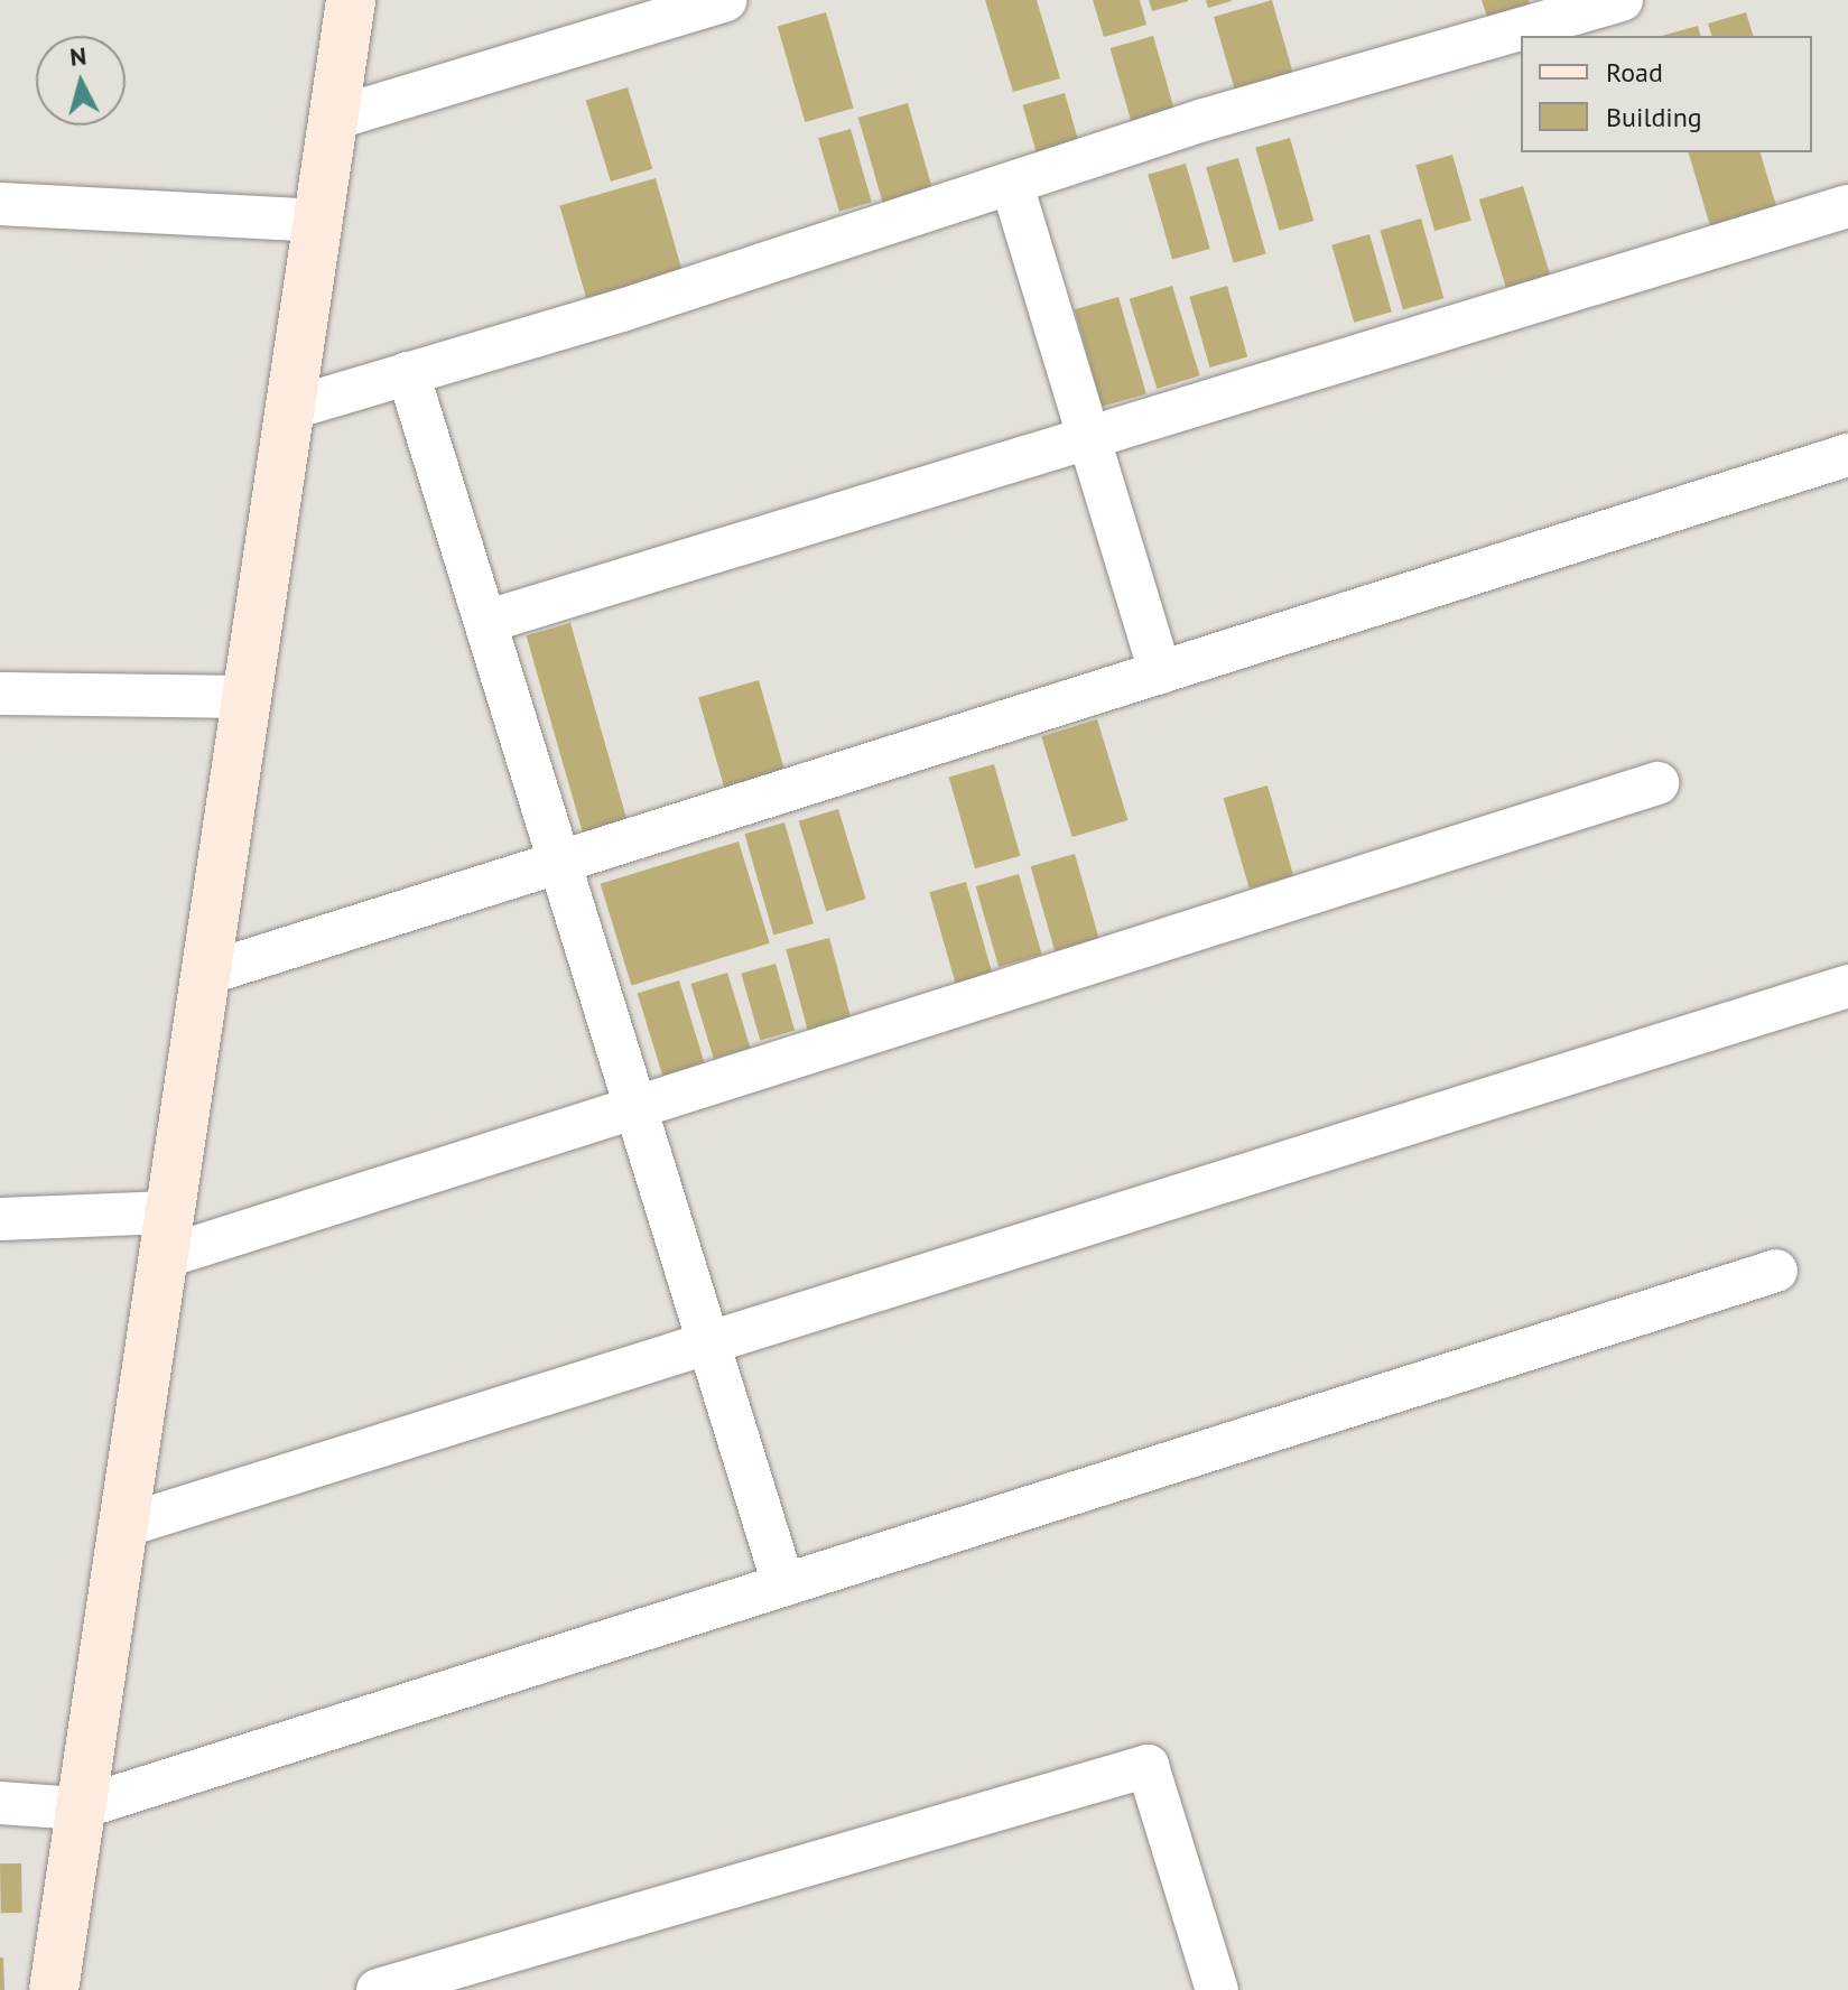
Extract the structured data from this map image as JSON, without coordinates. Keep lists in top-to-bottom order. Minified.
{"legend":["Road","Building"],"north":"top"}
